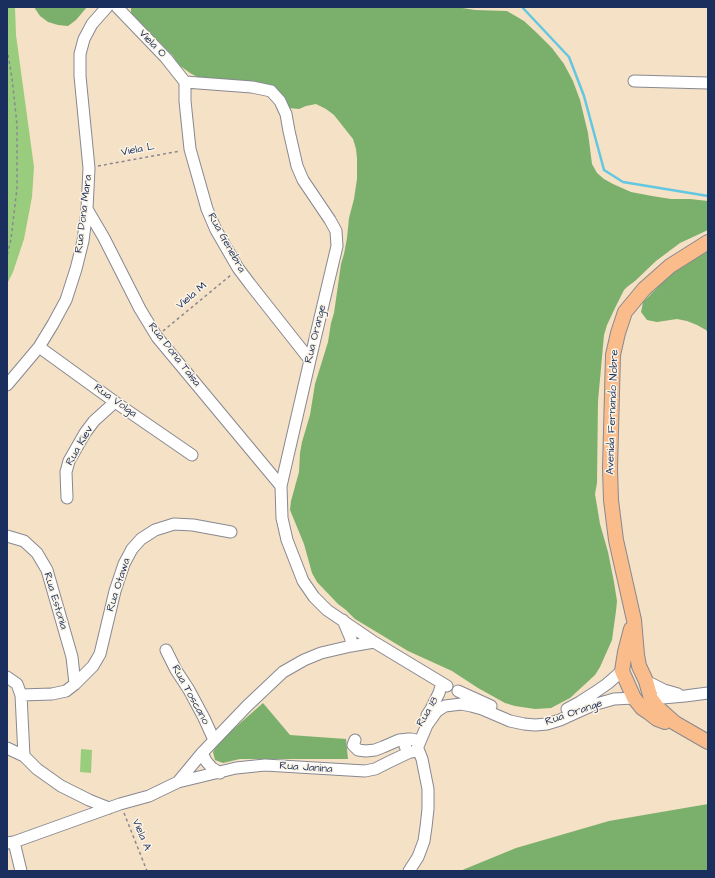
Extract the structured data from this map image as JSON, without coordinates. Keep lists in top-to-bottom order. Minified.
{"streets":{"main road":["Avenida Fernando Nobre"],"street":["Viela O","Rua Dona Mara","Rua Genebra","Rua Orange","Rua Dona Taísa","Rua Volga","Rua Kiev","Rua Otawa","Rua Estonia","Rua Toscano","Rua 18","Rua Janina"],"path":["Viela L","Viela M","Viela A"]},"crossings":[["Viela O","Rua Genebra"],["Viela O","Rua Orange"],["Viela L","Rua Dona Mara"],["Viela L","Rua Genebra"],["Rua Dona Mara","Rua Dona Taísa"],["Rua Dona Mara","Rua Volga"],["Rua Genebra","Viela M"],["Rua Genebra","Rua Orange"],["Viela M","Rua Dona Taísa"],["Rua Orange","Rua Dona Taísa"],["Rua Orange","Avenida Fernando Nobre"],["Rua Orange","Rua 18"],["Rua Volga","Rua Kiev"],["Rua Otawa","Rua Estonia"],["Rua 18","Rua Janina"]]}
